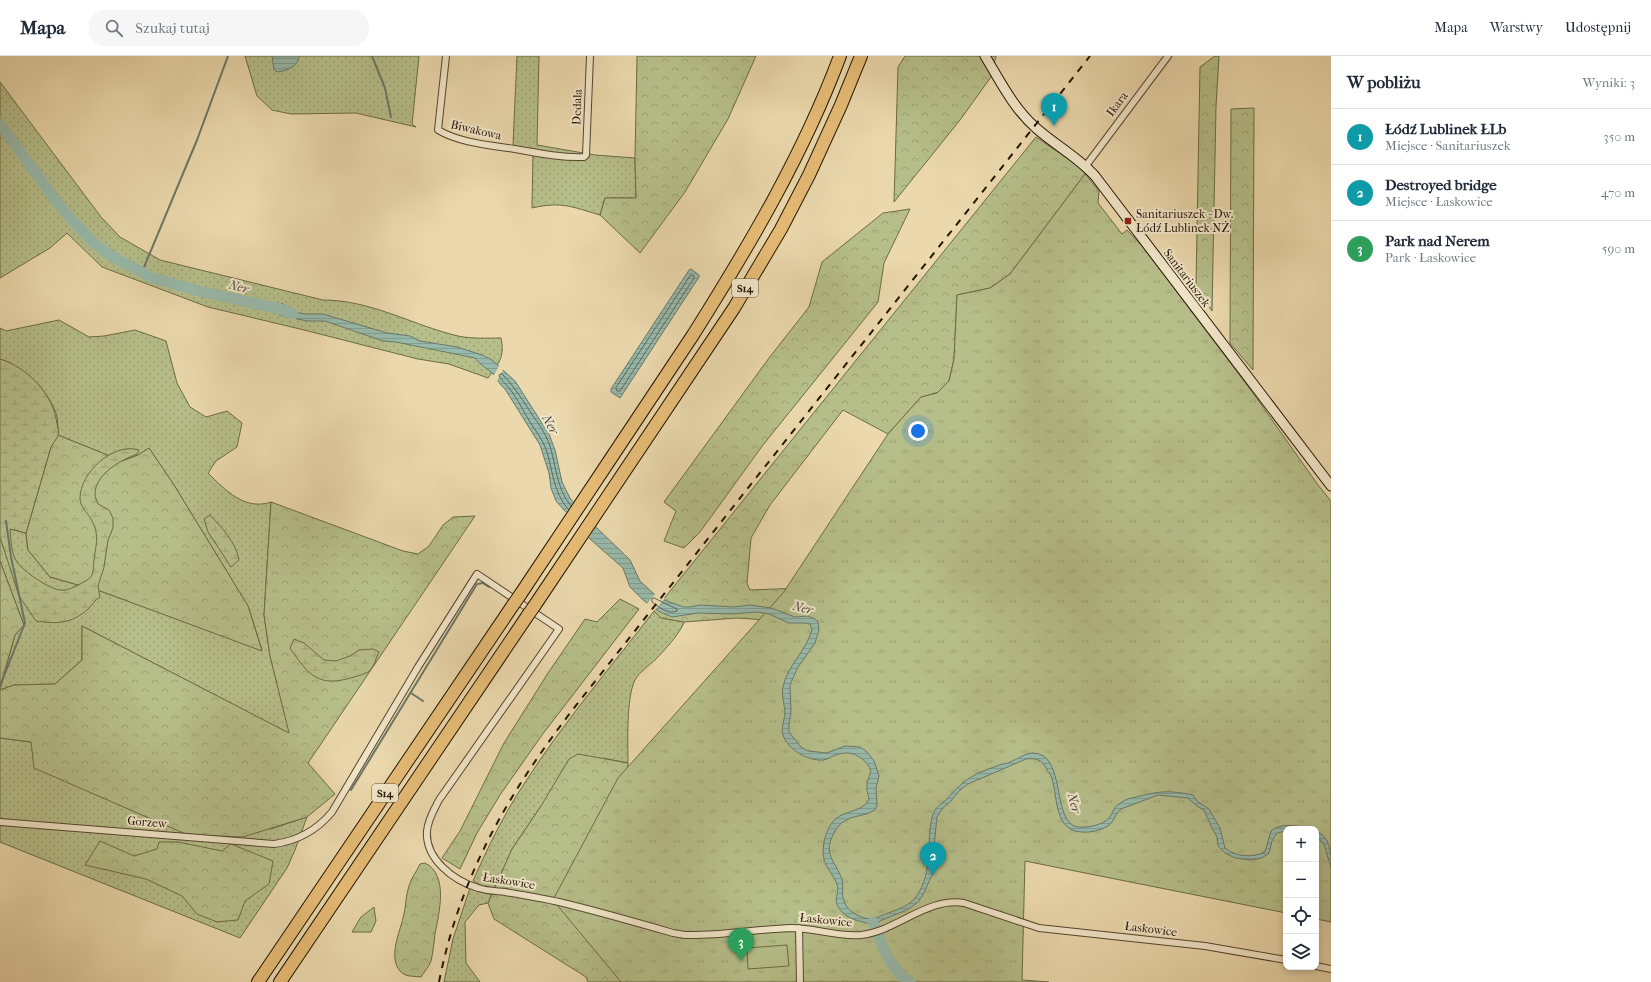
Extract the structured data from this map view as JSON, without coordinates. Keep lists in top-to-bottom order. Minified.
{"streets":{"highway":["S14"],"street":["Ikara","Dedala","Biwakowa","Sanitariuszek","Gorzew","Łaskowice"]},"crossings":[["Ikara","Sanitariuszek"],["Dedala","Biwakowa"],["Gorzew","Łaskowice"]],"water":["Ner"],"places":{"transit":["Sanitariuszek - Dw. Łódź Lublinek NŻ"]},"page":{"header":"Mapa","search":"Szukaj tutaj","nav":["Mapa","Warstwy","Udostępnij"],"heading":["W pobliżu","Wyniki: 3"],"pins":["1","2","3"],"list":[{"mark":"1","name":"Łódź Lublinek ŁLb","note":"Miejsce · Sanitariuszek","value":"350 m"},{"mark":"2","name":"Destroyed bridge","note":"Miejsce · Łaskowice","value":"470 m"},{"mark":"3","name":"Park nad Nerem","note":"Park · Łaskowice","value":"590 m"}],"map_buttons":["+","−"]}}
